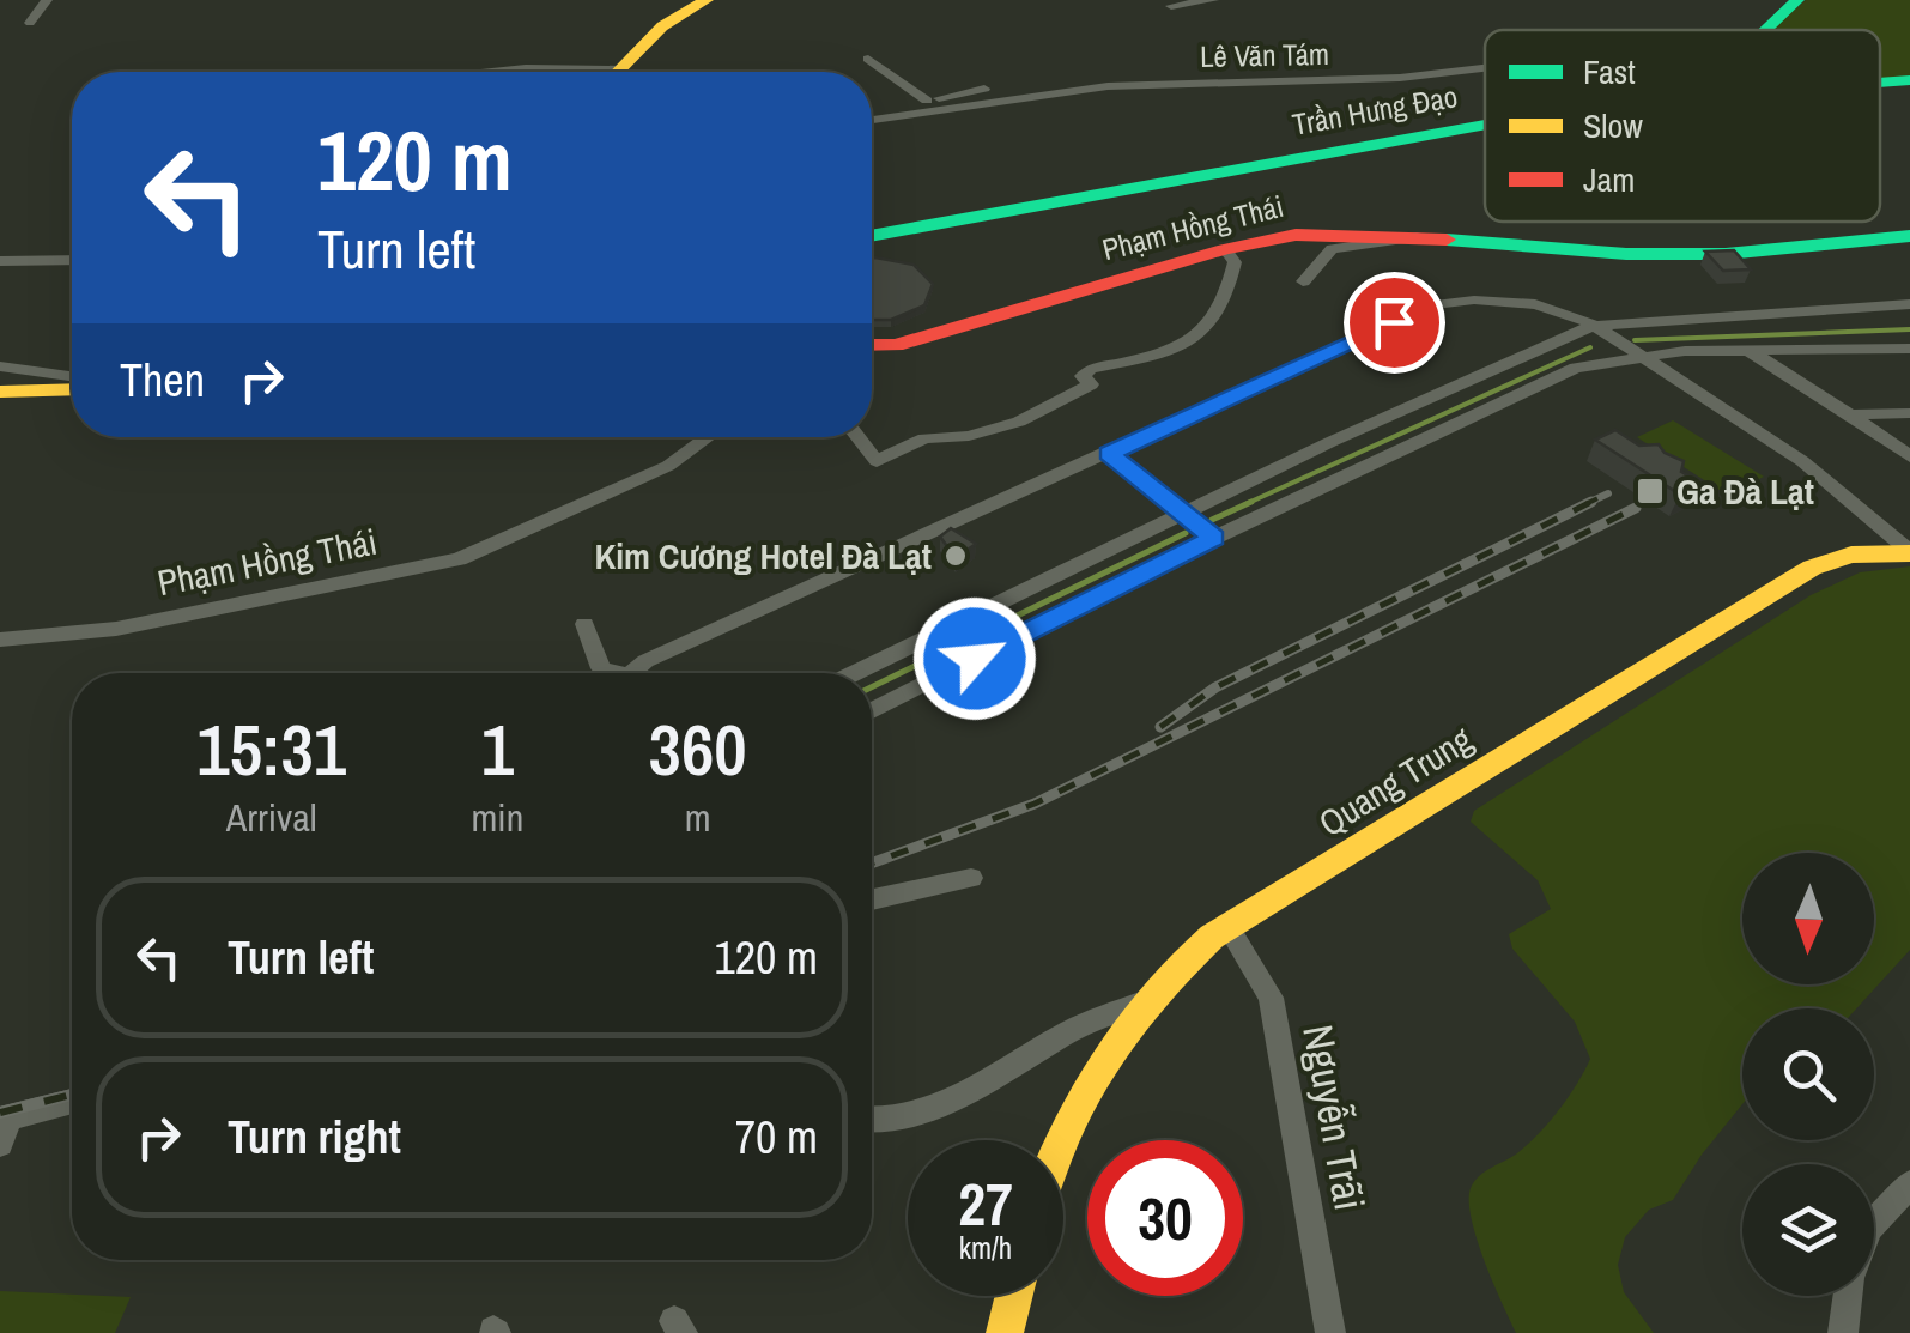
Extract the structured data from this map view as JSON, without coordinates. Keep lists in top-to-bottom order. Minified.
{"streets":{"main road":["Trần Hưng Đạo","Phạm Hồng Thái","Quang Trung"],"street":["Lê Văn Tám","Nguyễn Trãi"]},"crossings":[["Quang Trung","Nguyễn Trãi"]],"places":{"transit":["Ga Đà Lạt"],"other":["Kim Cương Hotel Đà Lạt"]},"legend":["Fast","Slow","Jam"],"north":"bottom","page":{"turn":["120 m","Turn left"],"then":"Then","eta":["15:31","Arrival","1","min","360","m"],"list":[{"name":"Turn left","value":"120 m"},{"name":"Turn right","value":"70 m"}],"speed":"27 km/h","limit":"30"}}
